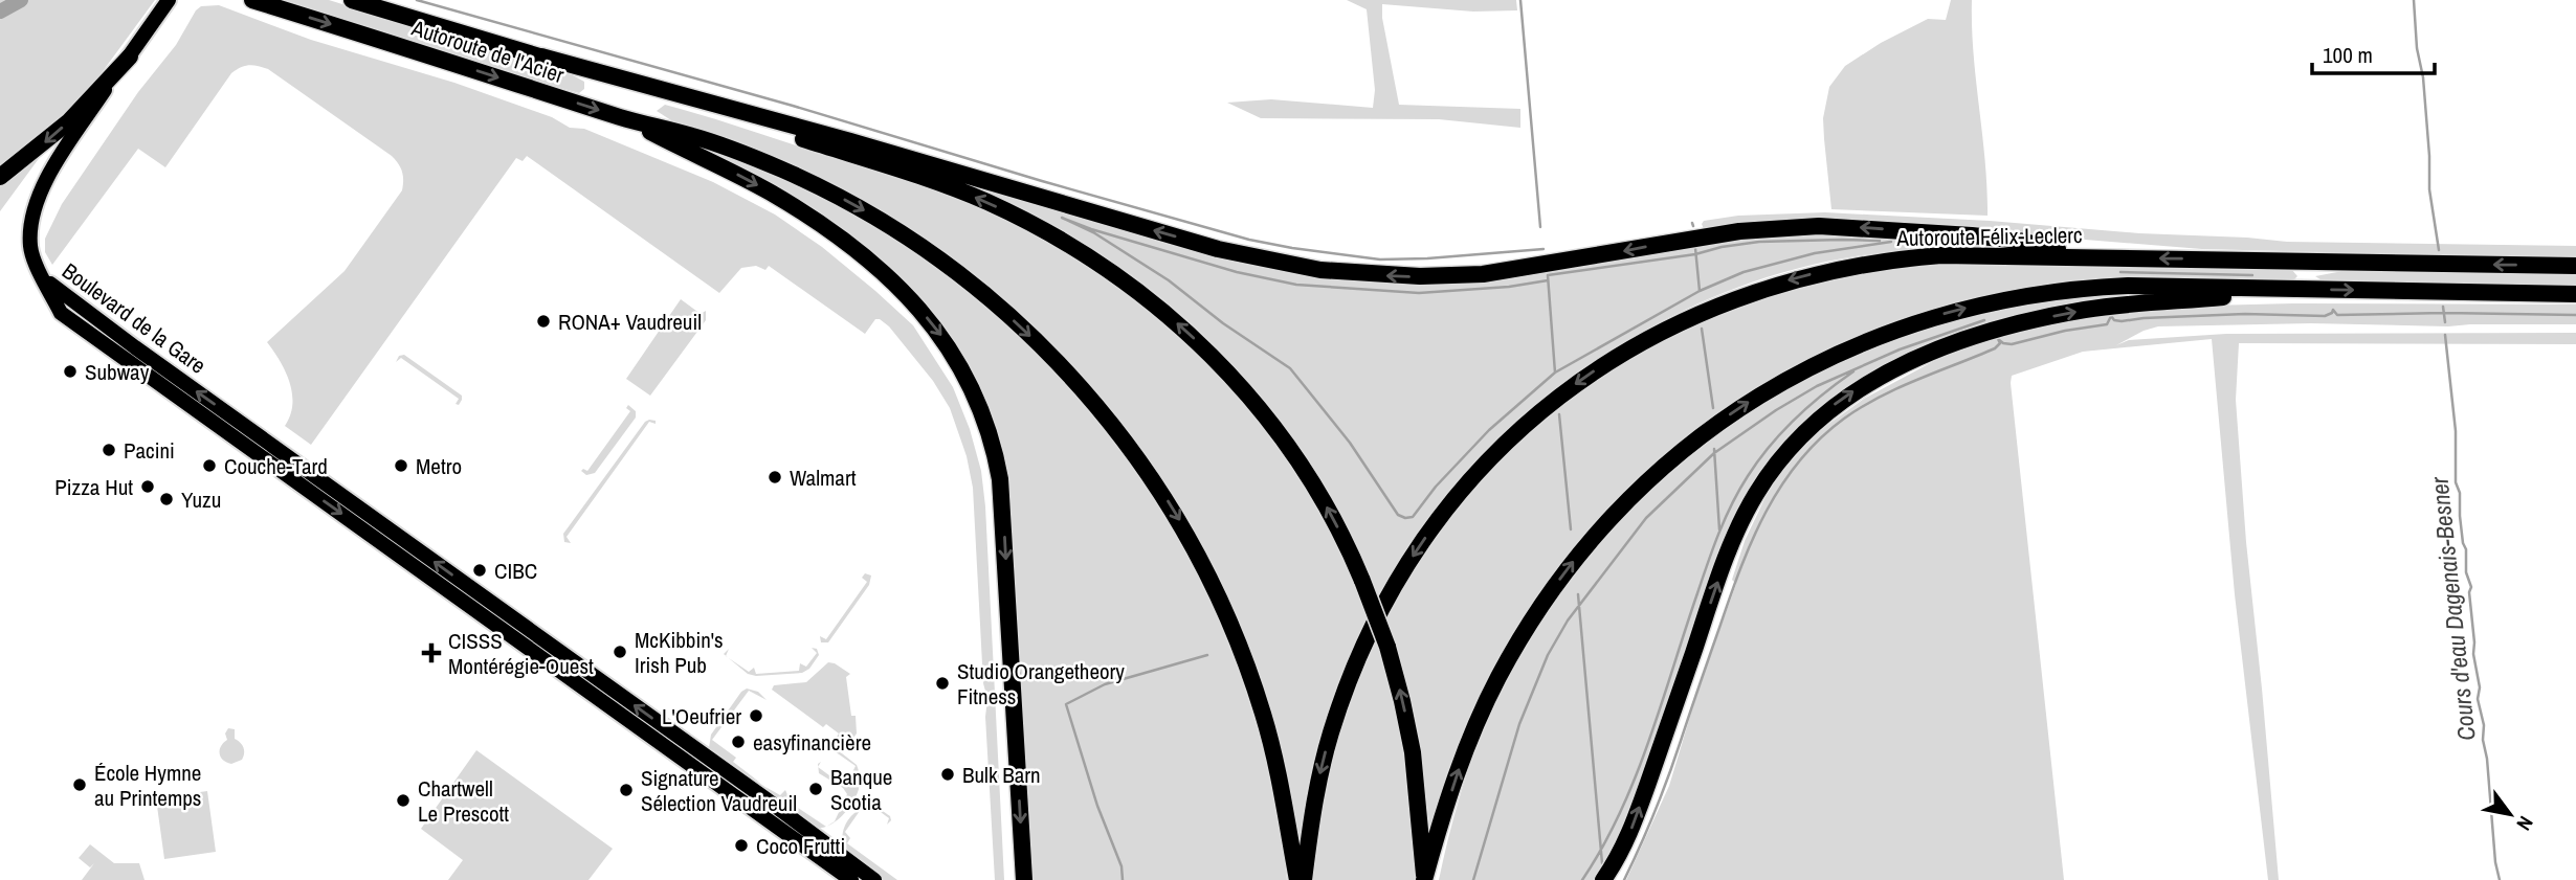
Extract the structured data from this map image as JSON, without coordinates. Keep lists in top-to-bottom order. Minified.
{"streets":{"highway":["Autoroute de l'Acier","Autoroute Félix-Leclerc"],"main road":["Boulevard de la Gare"]},"one_way":["Autoroute Félix-Leclerc"],"water":["Cours d'eau Dagenais-Besner"],"places":{"other":["RONA+ Vaudreuil","Subway","Pacini","Couche-Tard","Metro","Walmart","Pizza Hut","Yuzu","CIBC","McKibbin's Irish Pub","Studio Orangetheory Fitness","L'Oeufrier","easyfinancière","Bulk Barn","École Hymne au Printemps","Banque Scotia","Signature Sélection Vaudreuil","Chartwell Le Prescott","Coco Frutti"],"health":["CISSS Montérégie-Ouest"]},"scale_bar":"100 m","north":"bottom right"}
